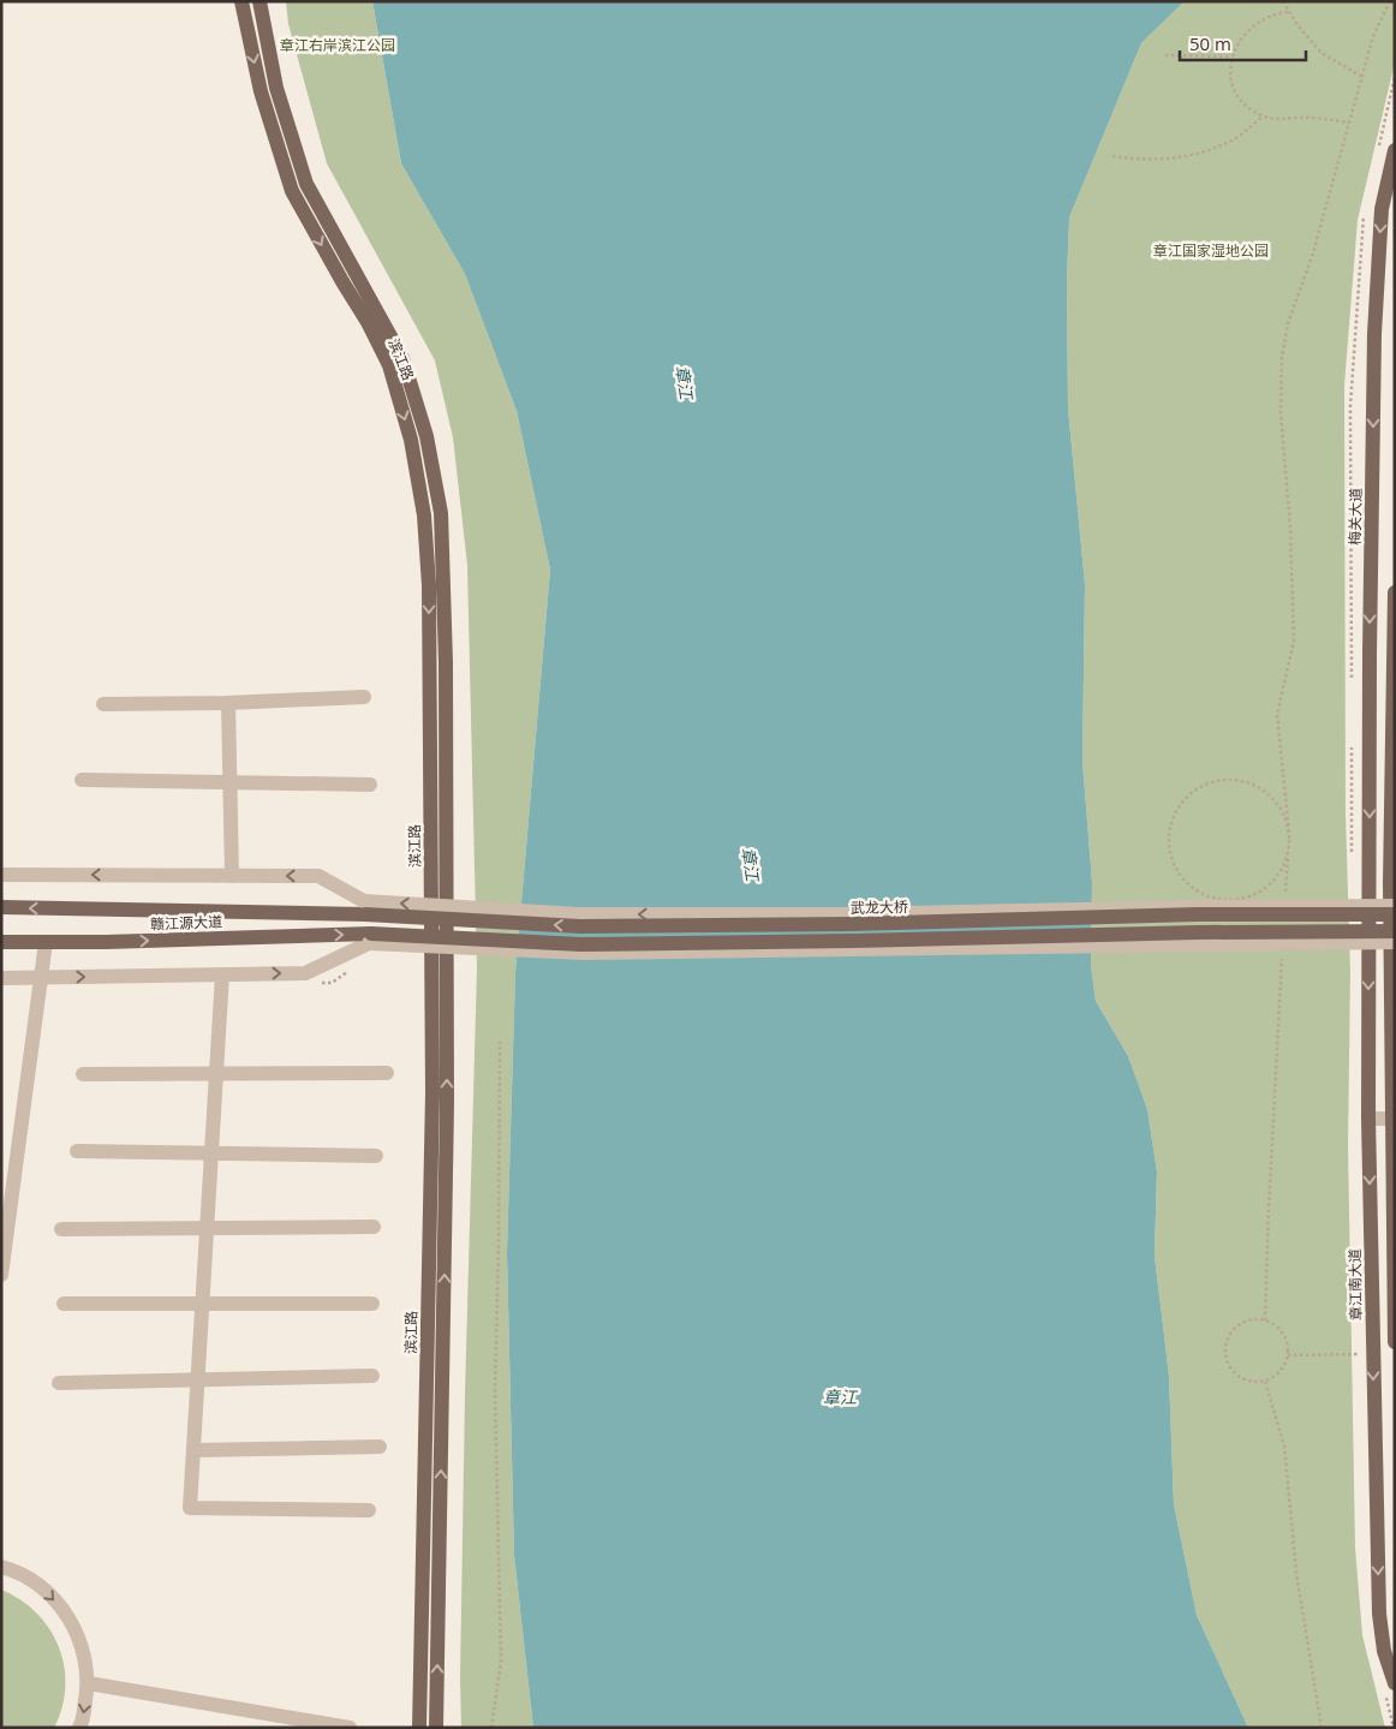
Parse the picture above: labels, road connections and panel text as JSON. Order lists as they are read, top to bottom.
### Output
{
  "streets": {
    "main road": [
      "滨江路",
      "梅关大道",
      "武龙大桥",
      "赣江源大道",
      "章江南大道"
    ]
  },
  "crossings": [
    ["梅关大道", "章江南大道"],
    ["武龙大桥", "赣江源大道"]
  ],
  "water": ["章江"],
  "parks": ["章江右岸滨江公园", "章江国家湿地公园"],
  "scale_bar": "50 m"
}
